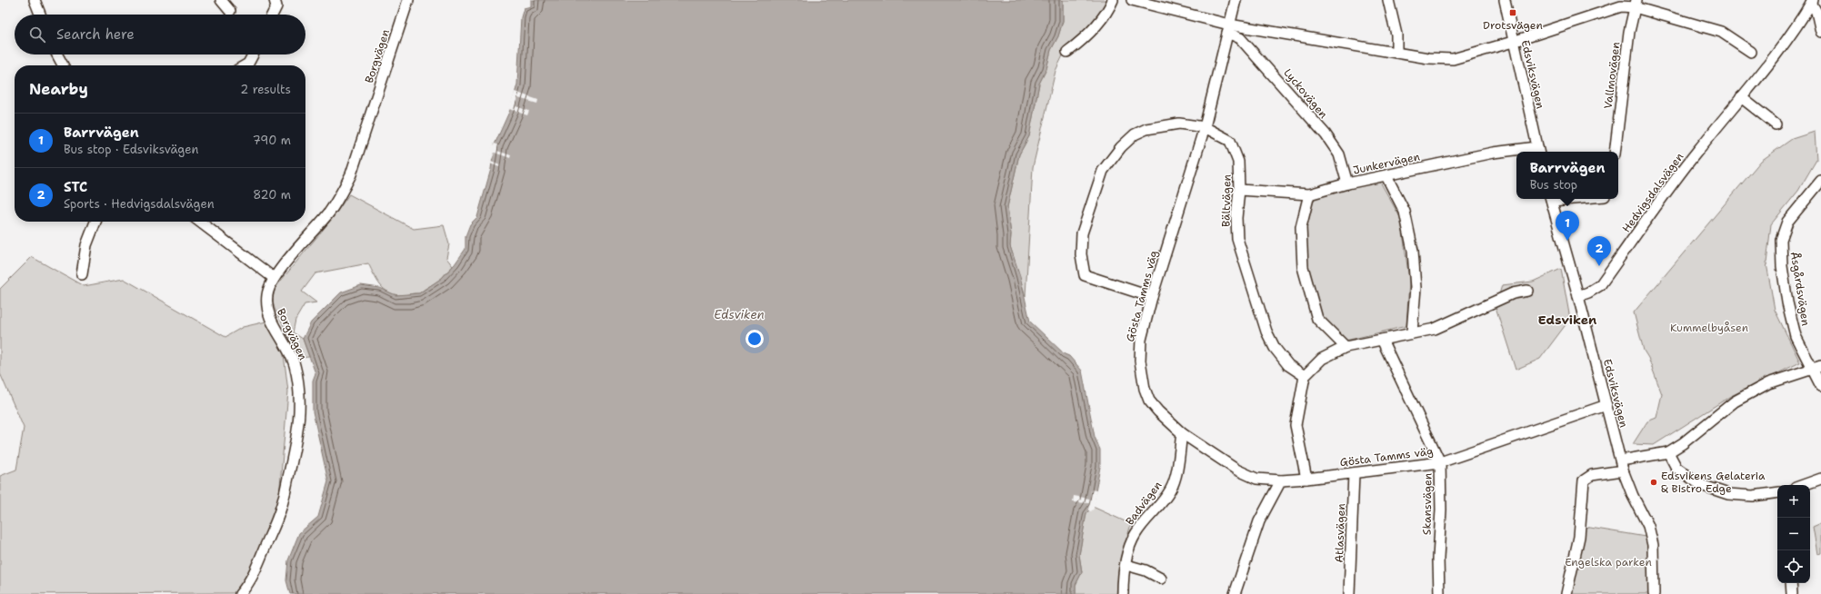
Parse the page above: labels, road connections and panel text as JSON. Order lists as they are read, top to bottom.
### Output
{
  "streets": {
    "street": [
      "Borgvägen",
      "Edsviksvägen",
      "Vallmovägen",
      "Lyckovägen",
      "Junkervägen",
      "Hedvigsdalsvägen",
      "Bältvägen",
      "Åsgårdsvägen",
      "Gösta Tamms väg",
      "Badvägen",
      "Skansvägen",
      "Atlasvägen"
    ]
  },
  "crossings": [
    ["Edsviksvägen", "Junkervägen"],
    ["Edsviksvägen", "Hedvigsdalsvägen"],
    ["Edsviksvägen", "Gösta Tamms väg"],
    ["Lyckovägen", "Junkervägen"],
    ["Lyckovägen", "Gösta Tamms väg"],
    ["Junkervägen", "Bältvägen"],
    ["Bältvägen", "Gösta Tamms väg"],
    ["Gösta Tamms väg", "Badvägen"],
    ["Gösta Tamms väg", "Skansvägen"],
    ["Gösta Tamms väg", "Atlasvägen"]
  ],
  "districts": ["Edsviken"],
  "water": ["Edsviken"],
  "parks": ["Kummelbyåsen", "Engelska parken"],
  "places": {
    "transit": ["Drotsvägen"],
    "other": ["Edsvikens Gelateria & Bistro Edge"]
  },
  "page": {
    "search": "Search here",
    "heading": ["Nearby", "2 results"],
    "list": [
      {
        "mark": "1",
        "name": "Barrvägen",
        "note": "Bus stop · Edsviksvägen",
        "value": "790 m"
      },
      {
        "mark": "2",
        "name": "STC",
        "note": "Sports · Hedvigsdalsvägen",
        "value": "820 m"
      }
    ],
    "popup": ["Barrvägen", "Bus stop"],
    "pins": ["1", "2"],
    "map_buttons": ["+", "−"]
  }
}
